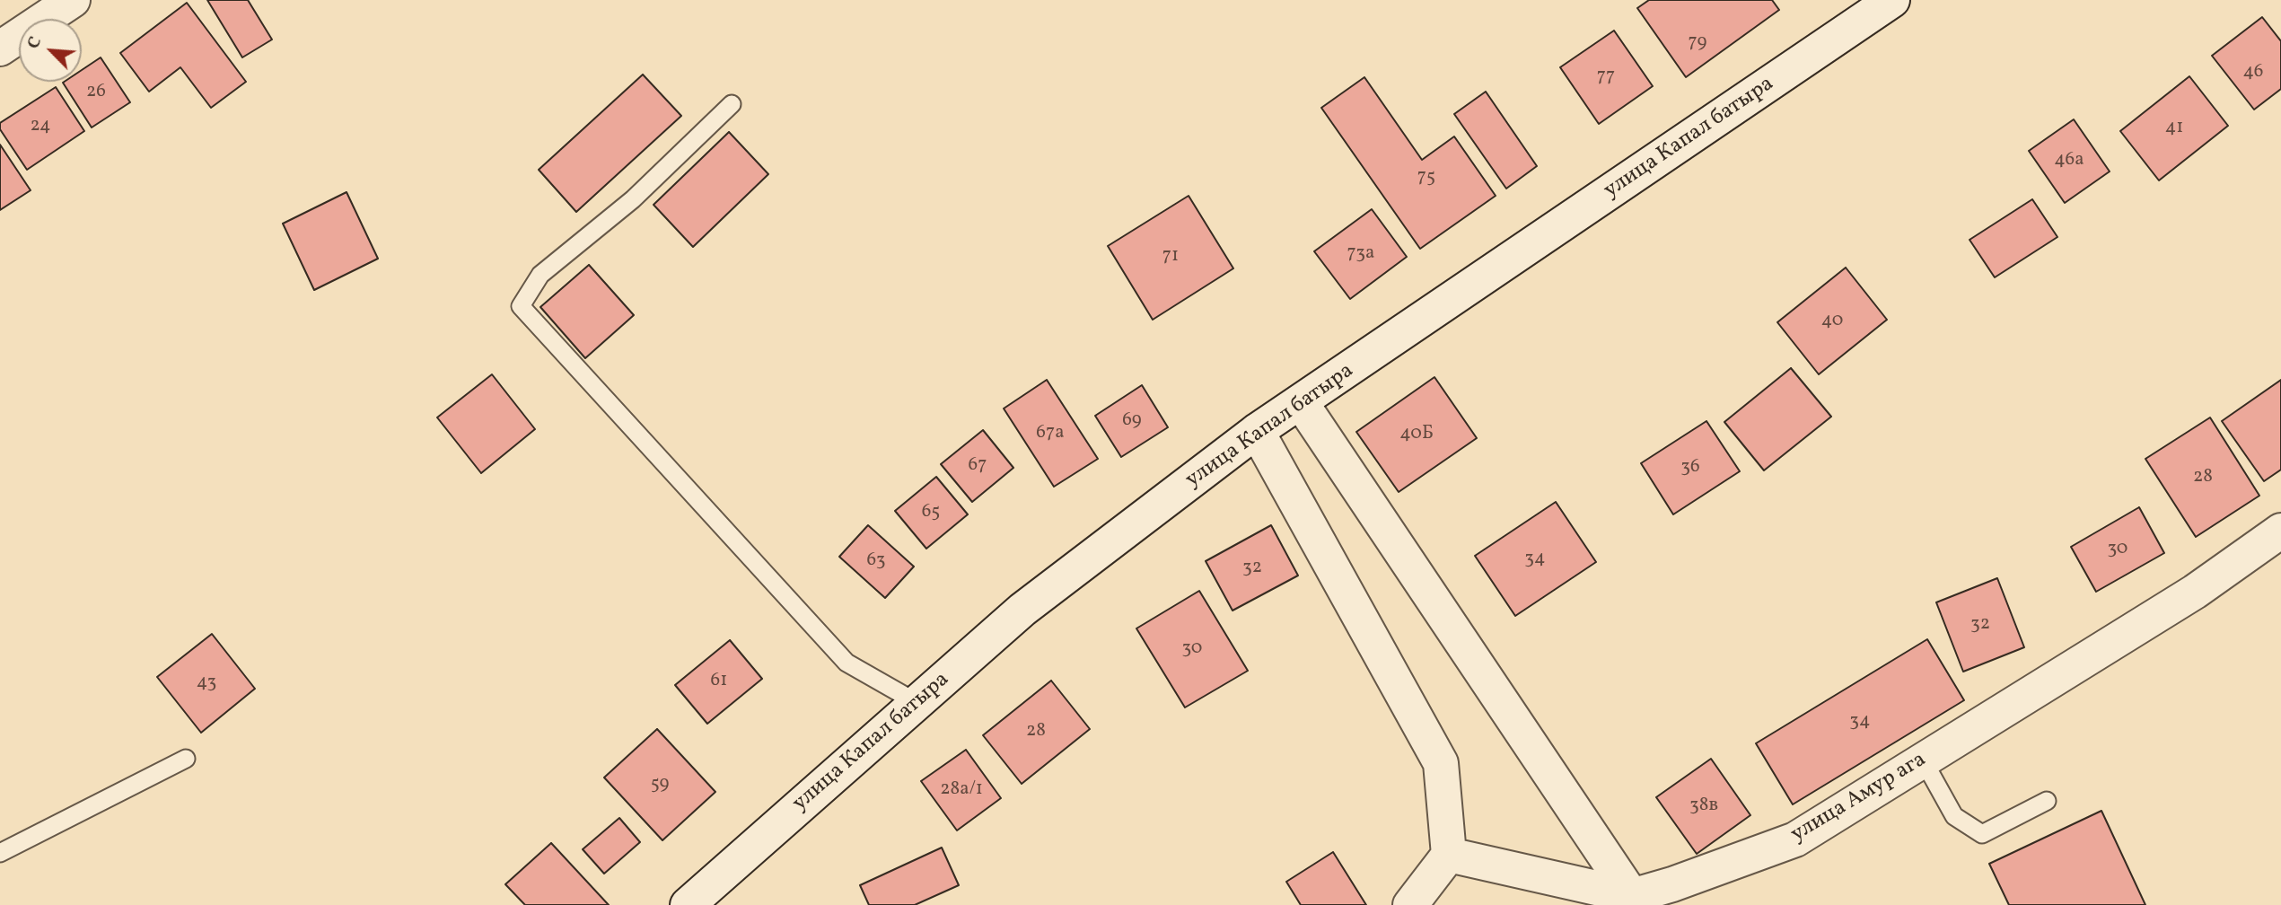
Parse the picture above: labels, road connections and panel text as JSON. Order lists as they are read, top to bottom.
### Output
{
  "streets": {
    "street": ["улица Капал батыра", "улица Амур ага"]
  },
  "house_numbers": [
    "79",
    "46",
    "77",
    "26",
    "24",
    "41",
    "46а",
    "75",
    "73а",
    "71",
    "40",
    "69",
    "67а",
    "40Б",
    "67",
    "36",
    "28",
    "65",
    "30",
    "34",
    "63",
    "32",
    "32",
    "30",
    "61",
    "43",
    "34",
    "28",
    "59",
    "28а/1",
    "38в"
  ],
  "north": "top left"
}
